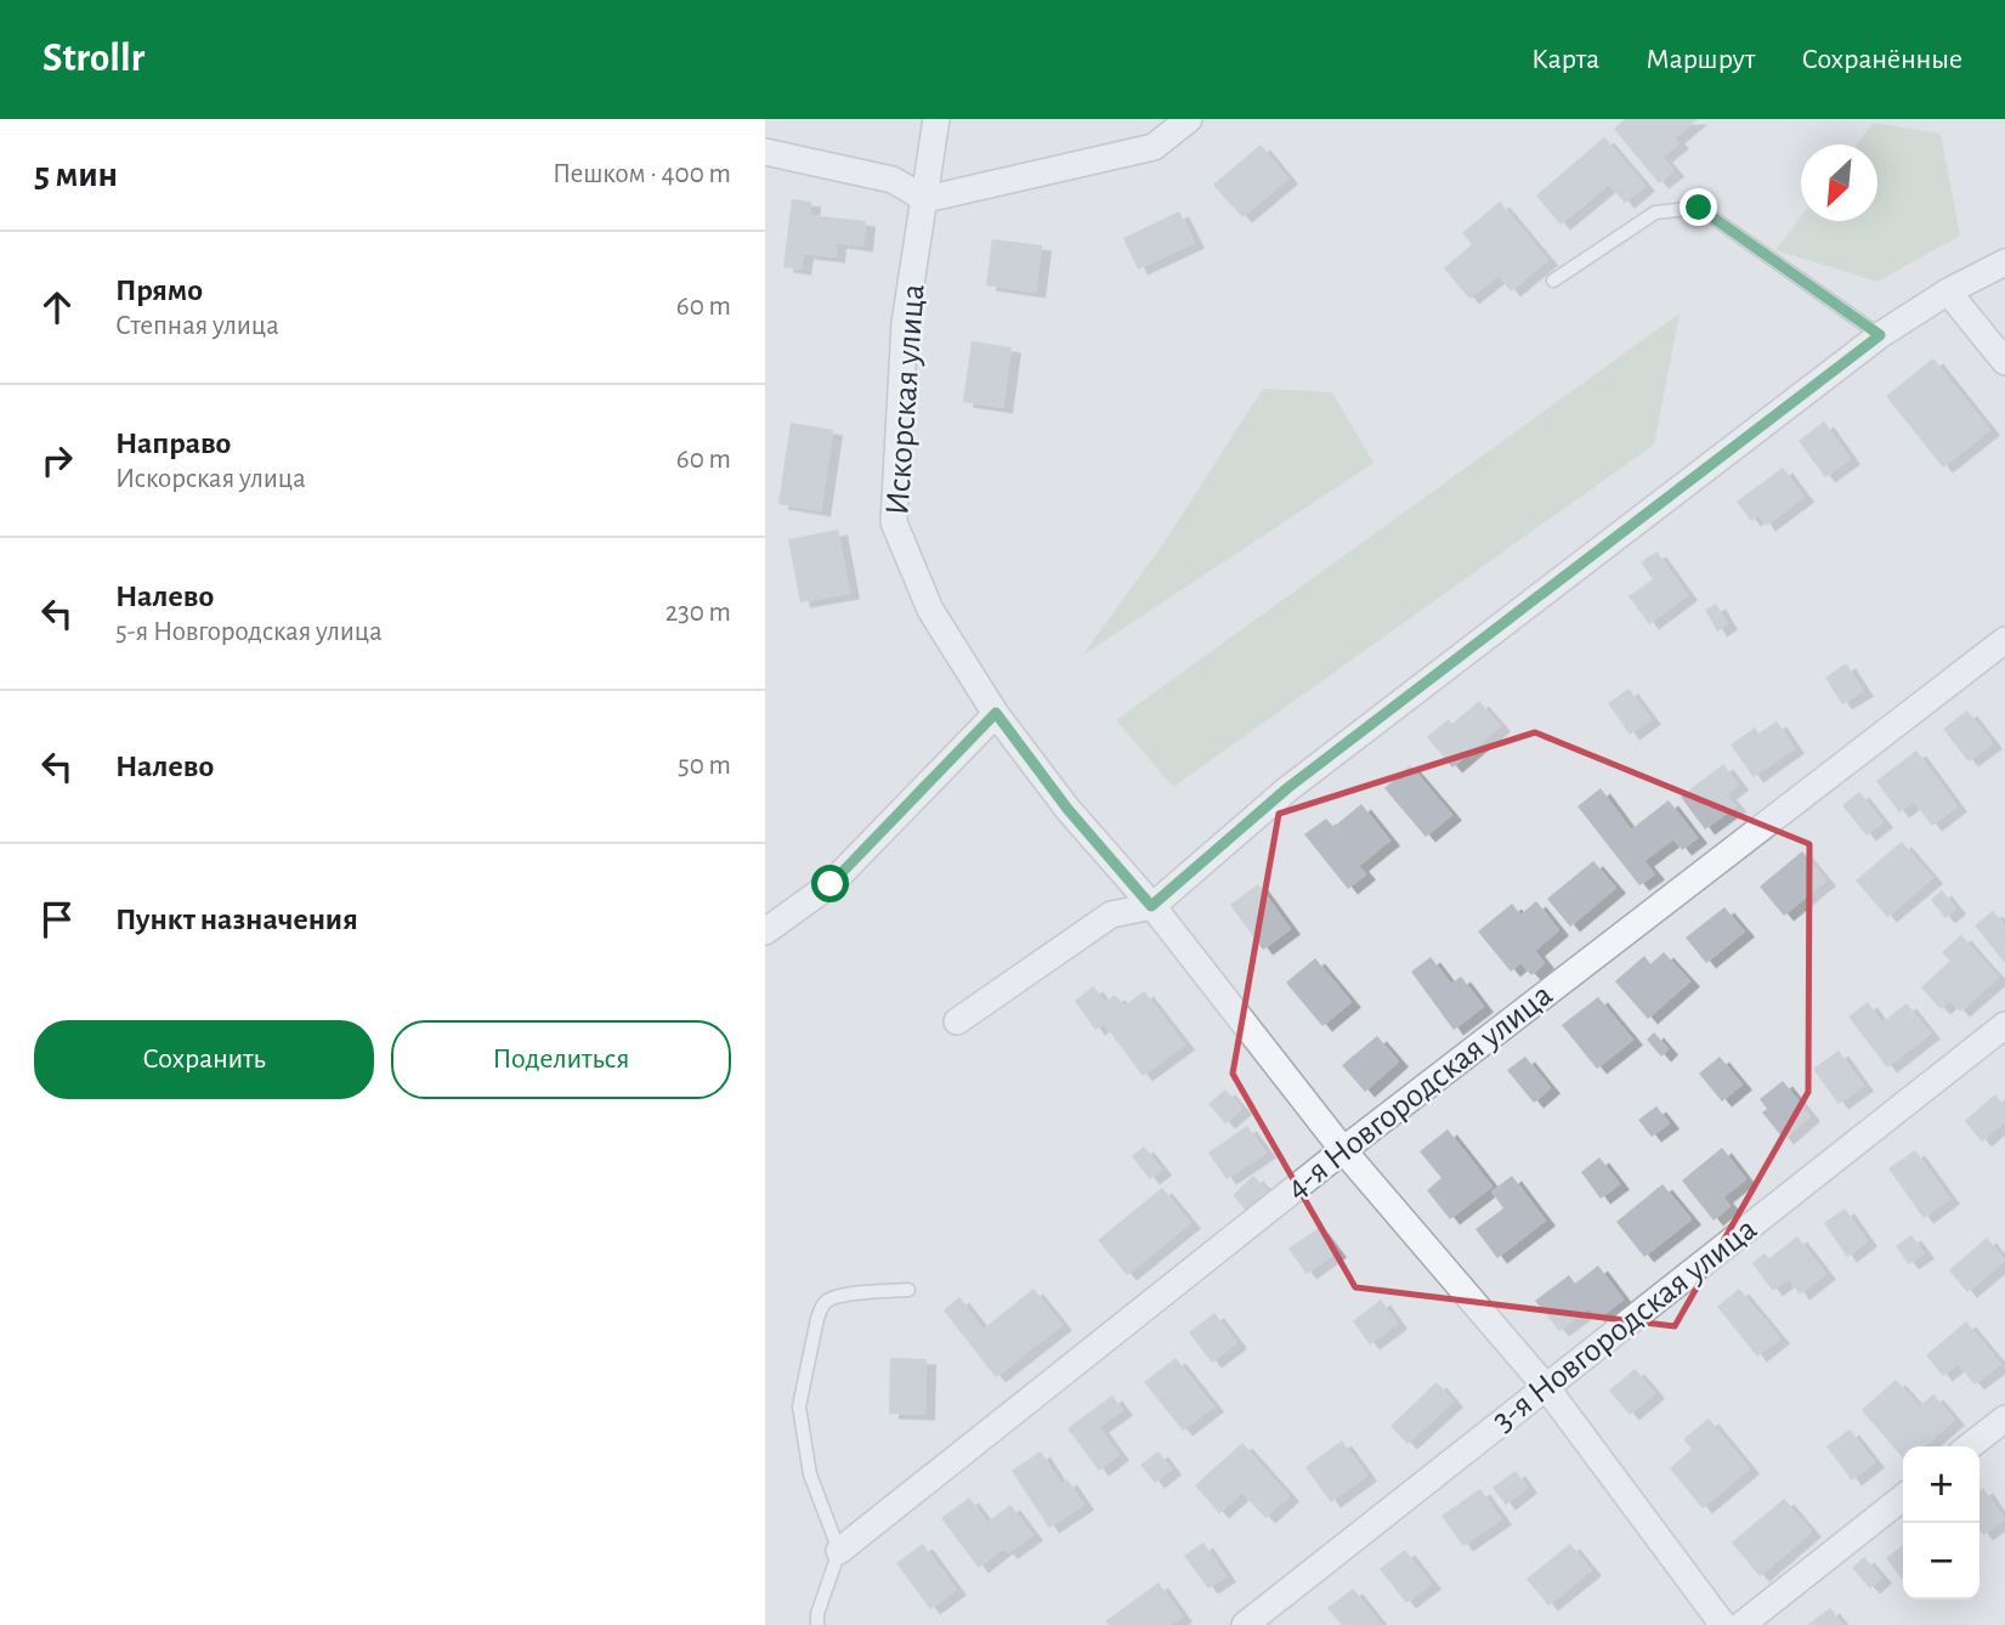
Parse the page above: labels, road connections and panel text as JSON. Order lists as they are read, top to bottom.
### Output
{
  "streets": {
    "street": ["Искорская улица", "4-я Новгородская улица", "3-я Новгородская улица"]
  },
  "crossings": [
    ["Искорская улица", "4-я Новгородская улица"],
    ["Искорская улица", "3-я Новгородская улица"]
  ],
  "north": "bottom left",
  "page": {
    "header": "Strollr",
    "nav": ["Карта", "Маршрут", "Сохранённые"],
    "heading": ["5 мин", "Пешком · 400 m"],
    "list": [
      ["Прямо", "Степная улица", "60 m"],
      ["Направо", "Искорская улица", "60 m"],
      ["Налево", "5-я Новгородская улица", "230 m"],
      ["Налево", "50 m"],
      "Пункт назначения"
    ],
    "buttons": ["Сохранить", "Поделиться"],
    "map_buttons": ["+", "−"]
  }
}
